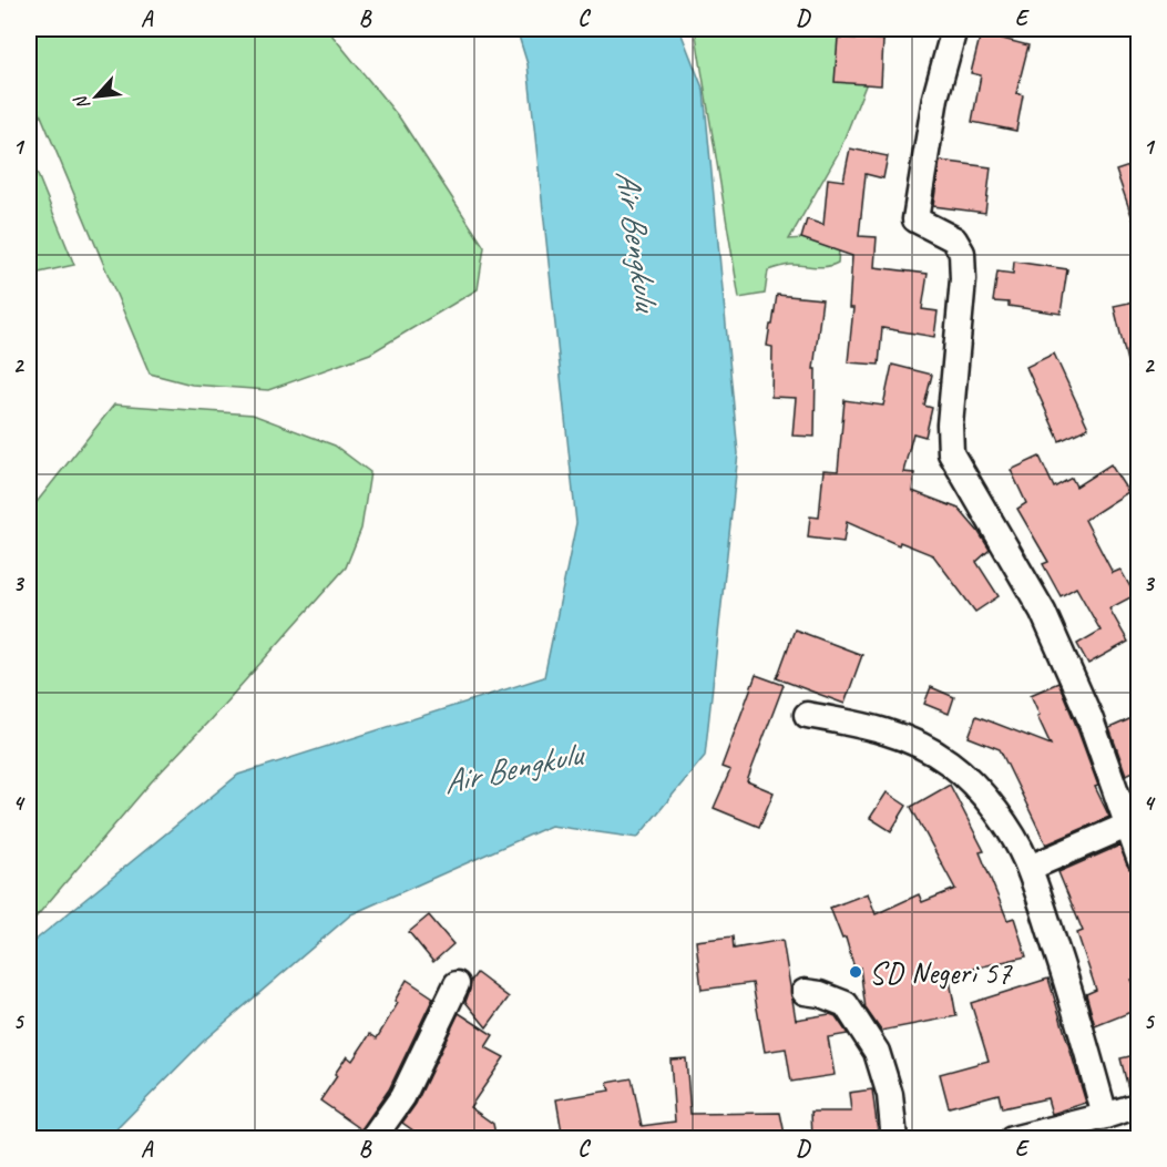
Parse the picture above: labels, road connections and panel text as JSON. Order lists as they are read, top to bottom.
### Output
{
  "water": ["Air Bengkulu"],
  "places": ["SD Negeri 57"],
  "north": "bottom left",
  "grid": {
    "columns": [
      "A",
      "B",
      "C",
      "D",
      "E"
    ],
    "rows": [
      "1",
      "2",
      "3",
      "4",
      "5"
    ]
  }
}
